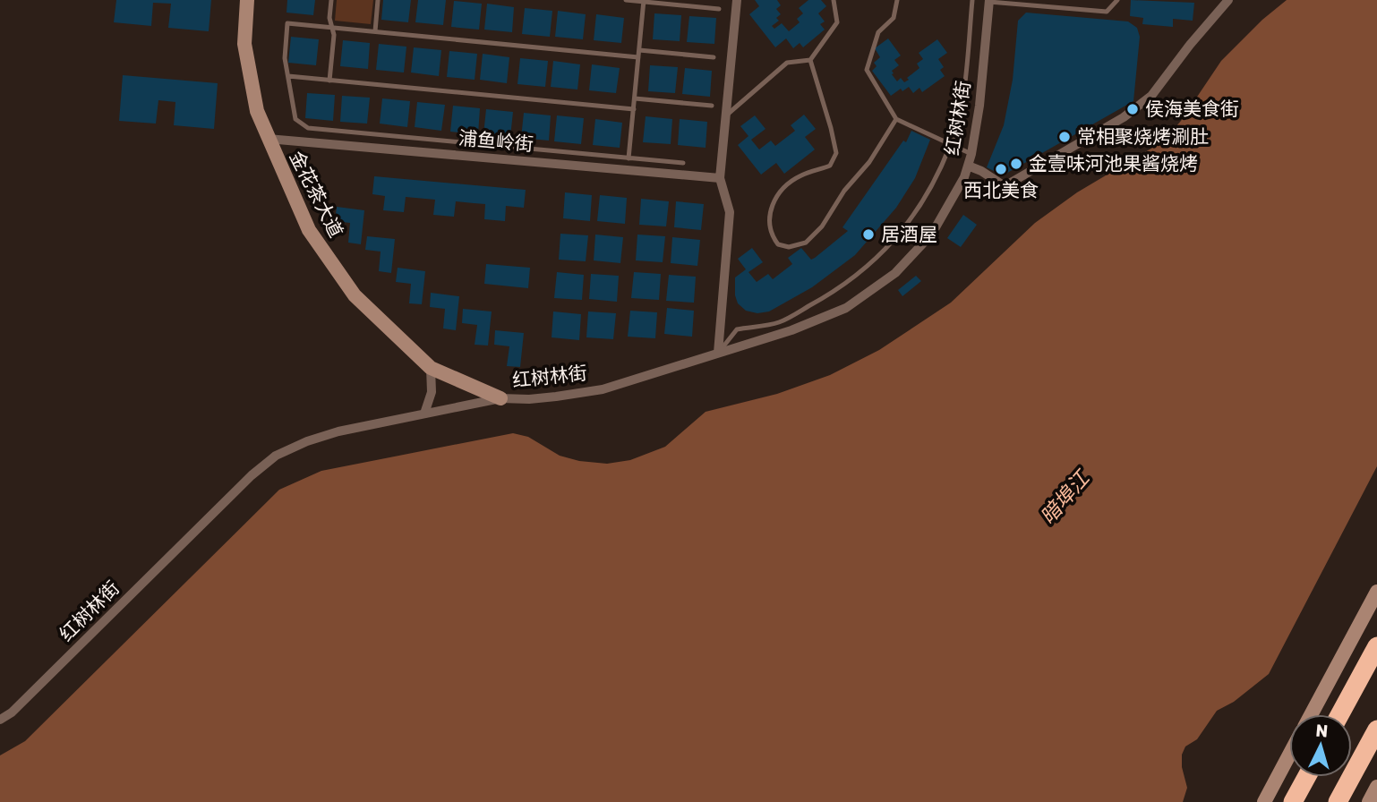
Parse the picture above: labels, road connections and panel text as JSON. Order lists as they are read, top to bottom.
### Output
{
  "streets": {
    "street": ["红树林街", "浦鱼岭街", "金花茶大道"]
  },
  "crossings": [
    ["红树林街", "金花茶大道"],
    ["浦鱼岭街", "金花茶大道"]
  ],
  "water": ["暗埠江"],
  "places": [
    "侯海美食街",
    "常相聚烧烤涮肚",
    "金壹味河池果酱烧烤",
    "西北美食",
    "居酒屋"
  ],
  "north": "top"
}
